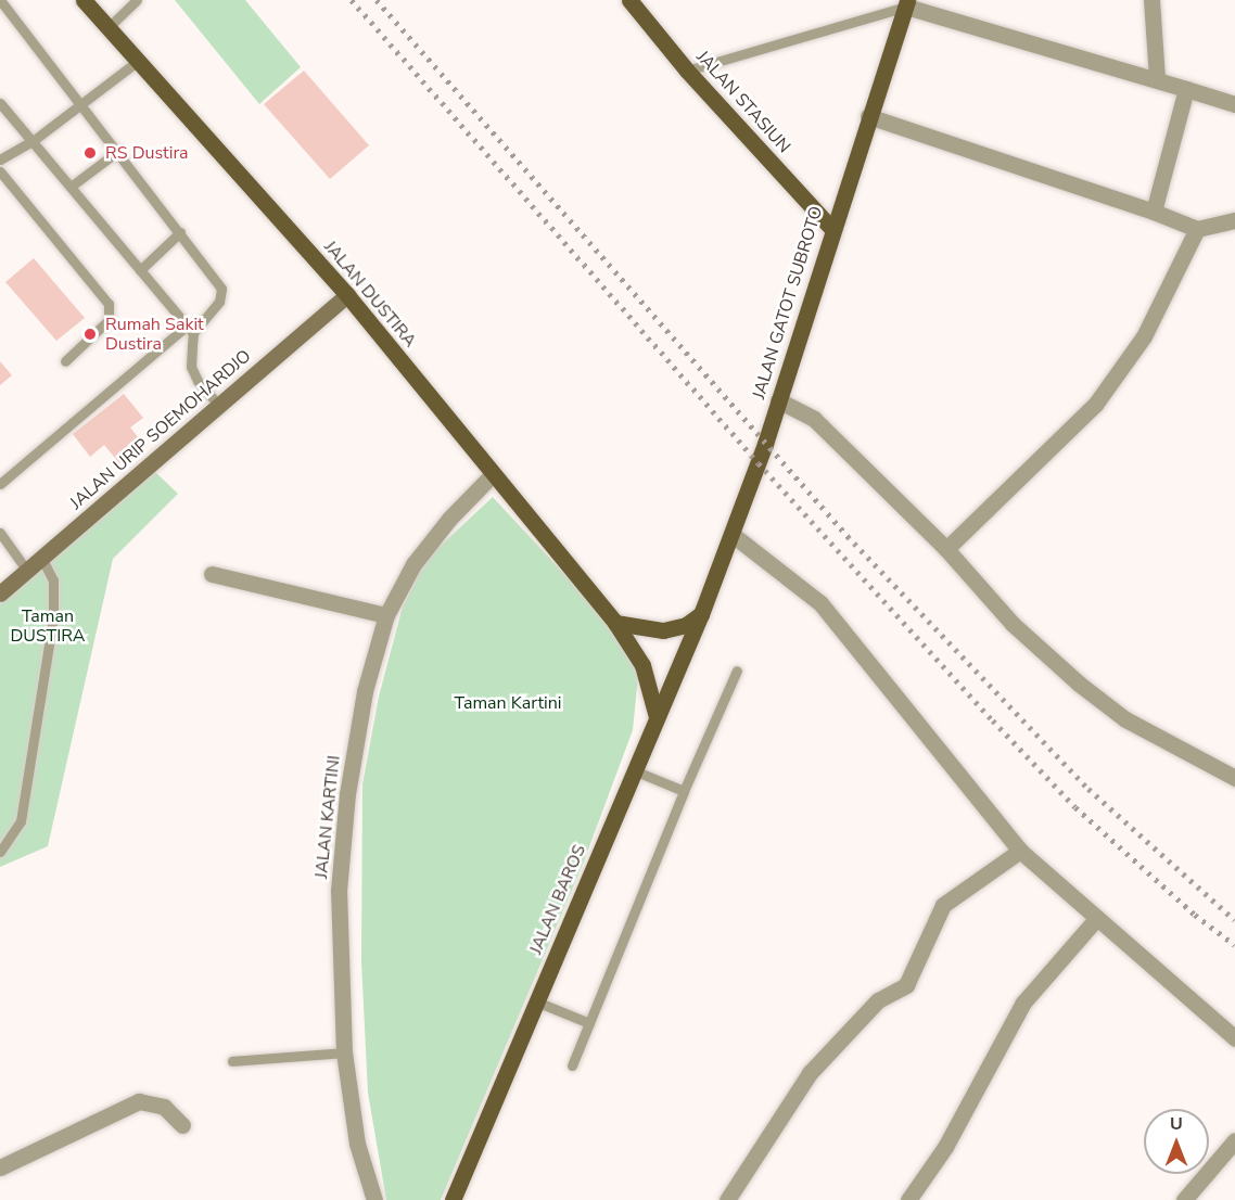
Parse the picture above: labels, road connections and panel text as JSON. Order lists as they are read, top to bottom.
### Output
{
  "streets": {
    "main road": [
      "JALAN STASIUN",
      "JALAN DUSTIRA",
      "JALAN GATOT SUBROTO",
      "JALAN URIP SOEMOHARDJO",
      "JALAN BAROS"
    ],
    "street": ["JALAN KARTINI"]
  },
  "crossings": [
    ["JALAN STASIUN", "JALAN GATOT SUBROTO"],
    ["JALAN DUSTIRA", "JALAN URIP SOEMOHARDJO"],
    ["JALAN DUSTIRA", "JALAN KARTINI"],
    ["JALAN DUSTIRA", "JALAN BAROS"],
    ["JALAN GATOT SUBROTO", "JALAN BAROS"]
  ],
  "parks": ["Taman DUSTIRA", "Taman Kartini"],
  "places": ["RS Dustira", "Rumah Sakit Dustira"],
  "north": "top"
}
